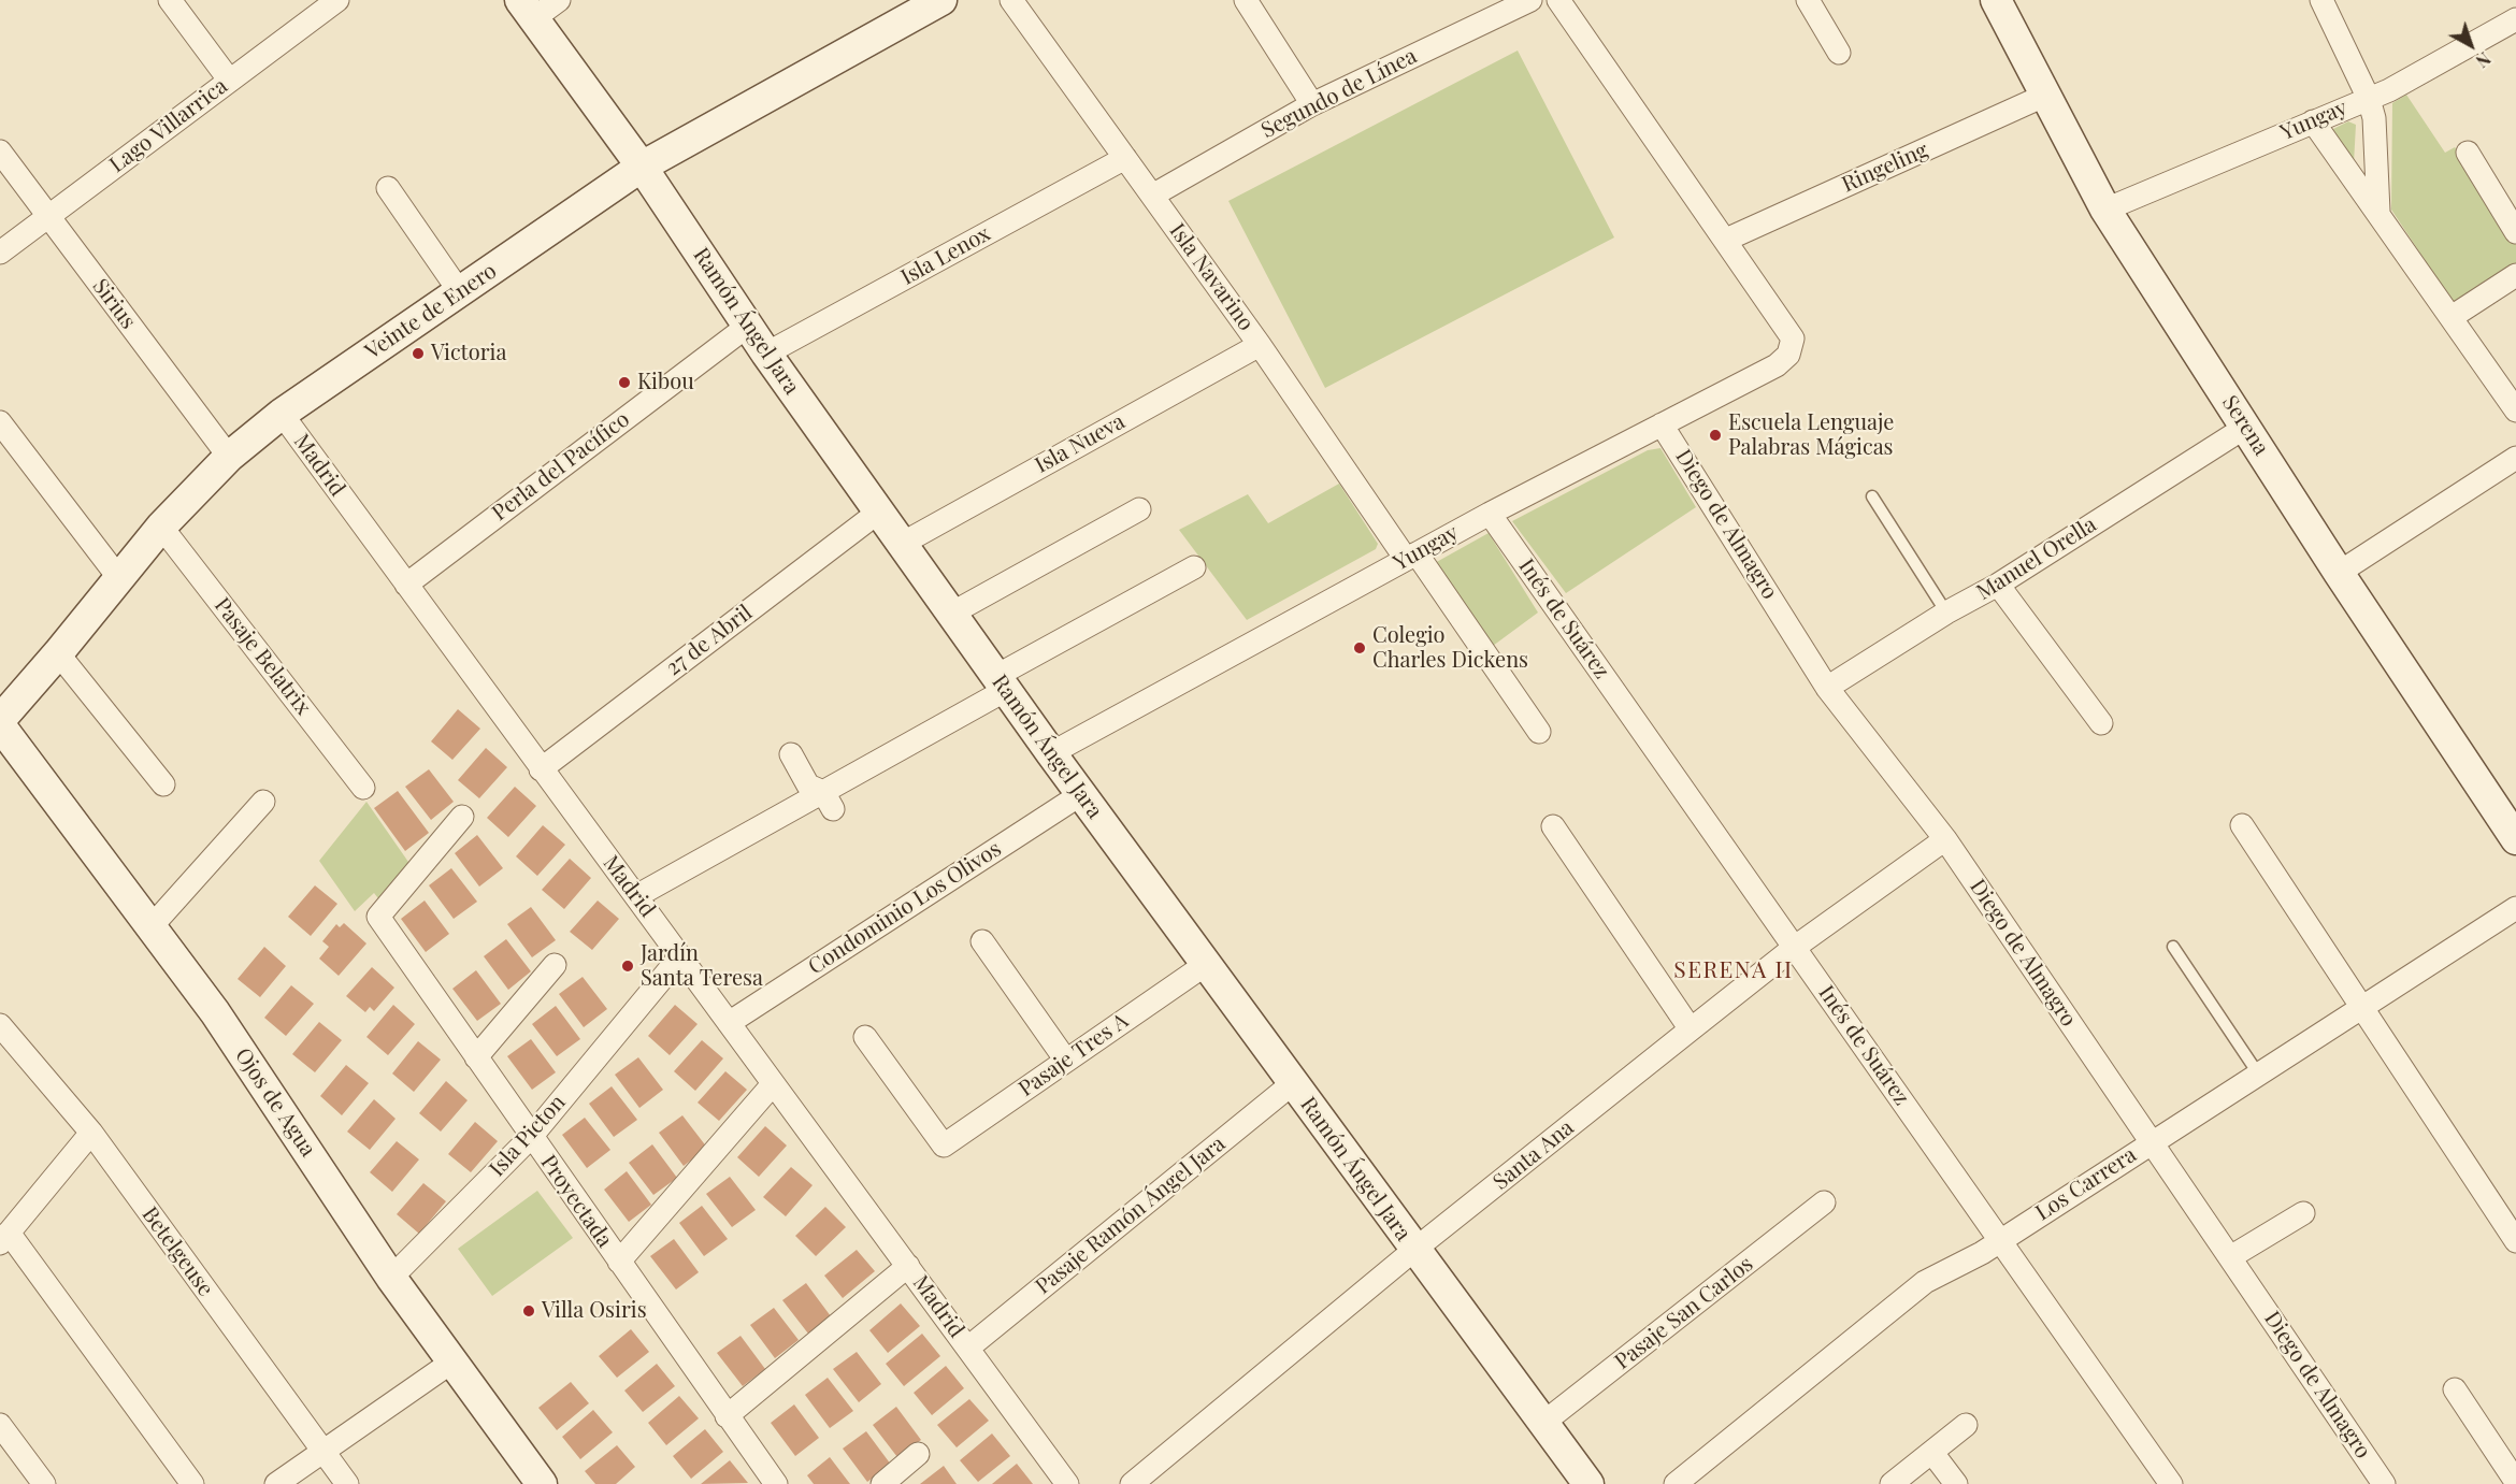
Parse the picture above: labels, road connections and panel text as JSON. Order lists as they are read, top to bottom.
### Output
{
  "streets": {
    "main road": [
      "Veinte de Enero",
      "Ramón Ángel Jara",
      "Serena",
      "Ojos de Agua"
    ],
    "street": [
      "Segundo de Línea",
      "Yungay",
      "Lago Villarrica",
      "Ringeling",
      "Isla Lenox",
      "Isla Navarino",
      "Sirius",
      "Isla Nueva",
      "Madrid",
      "Perla del Pacífico",
      "Diego de Almagro",
      "Manuel Orella",
      "Inés de Suárez",
      "27 de Abril",
      "Pasaje Belatrix",
      "Condominio Los Olivos",
      "Pasaje Tres A",
      "Isla Picton",
      "Santa Ana",
      "Los Carrera",
      "Proyectada",
      "Pasaje Ramón Ángel Jara",
      "Betelgeuse",
      "Pasaje San Carlos"
    ]
  },
  "crossings": [
    ["Segundo de Línea", "Isla Navarino"],
    ["Yungay", "Ringeling"],
    ["Yungay", "Isla Navarino"],
    ["Yungay", "Ramón Ángel Jara"],
    ["Yungay", "Serena"],
    ["Yungay", "Diego de Almagro"],
    ["Yungay", "Inés de Suárez"],
    ["Lago Villarrica", "Sirius"],
    ["Ringeling", "Serena"],
    ["Isla Lenox", "Isla Navarino"],
    ["Isla Lenox", "Ramón Ángel Jara"],
    ["Isla Navarino", "Isla Nueva"],
    ["Sirius", "Veinte de Enero"],
    ["Veinte de Enero", "Ramón Ángel Jara"],
    ["Veinte de Enero", "Madrid"],
    ["Veinte de Enero", "Pasaje Belatrix"],
    ["Ramón Ángel Jara", "Isla Nueva"],
    ["Ramón Ángel Jara", "Perla del Pacífico"],
    ["Ramón Ángel Jara", "27 de Abril"],
    ["Ramón Ángel Jara", "Condominio Los Olivos"],
    ["Ramón Ángel Jara", "Pasaje Tres A"],
    ["Ramón Ángel Jara", "Santa Ana"],
    ["Ramón Ángel Jara", "Pasaje Ramón Ángel Jara"],
    ["Ramón Ángel Jara", "Pasaje San Carlos"],
    ["Serena", "Manuel Orella"],
    ["Madrid", "Perla del Pacífico"],
    ["Madrid", "27 de Abril"],
    ["Madrid", "Condominio Los Olivos"],
    ["Madrid", "Isla Picton"],
    ["Madrid", "Pasaje Ramón Ángel Jara"],
    ["Diego de Almagro", "Manuel Orella"],
    ["Diego de Almagro", "Santa Ana"],
    ["Diego de Almagro", "Los Carrera"],
    ["Inés de Suárez", "Santa Ana"],
    ["Inés de Suárez", "Los Carrera"],
    ["Ojos de Agua", "Isla Picton"],
    ["Isla Picton", "Proyectada"]
  ],
  "districts": ["SERENA II"],
  "places": [
    "Victoria",
    "Kibou",
    "Escuela Lenguaje Palabras Mágicas",
    "Colegio Charles Dickens",
    "Jardín Santa Teresa",
    "Villa Osiris"
  ],
  "north": "bottom right"
}
